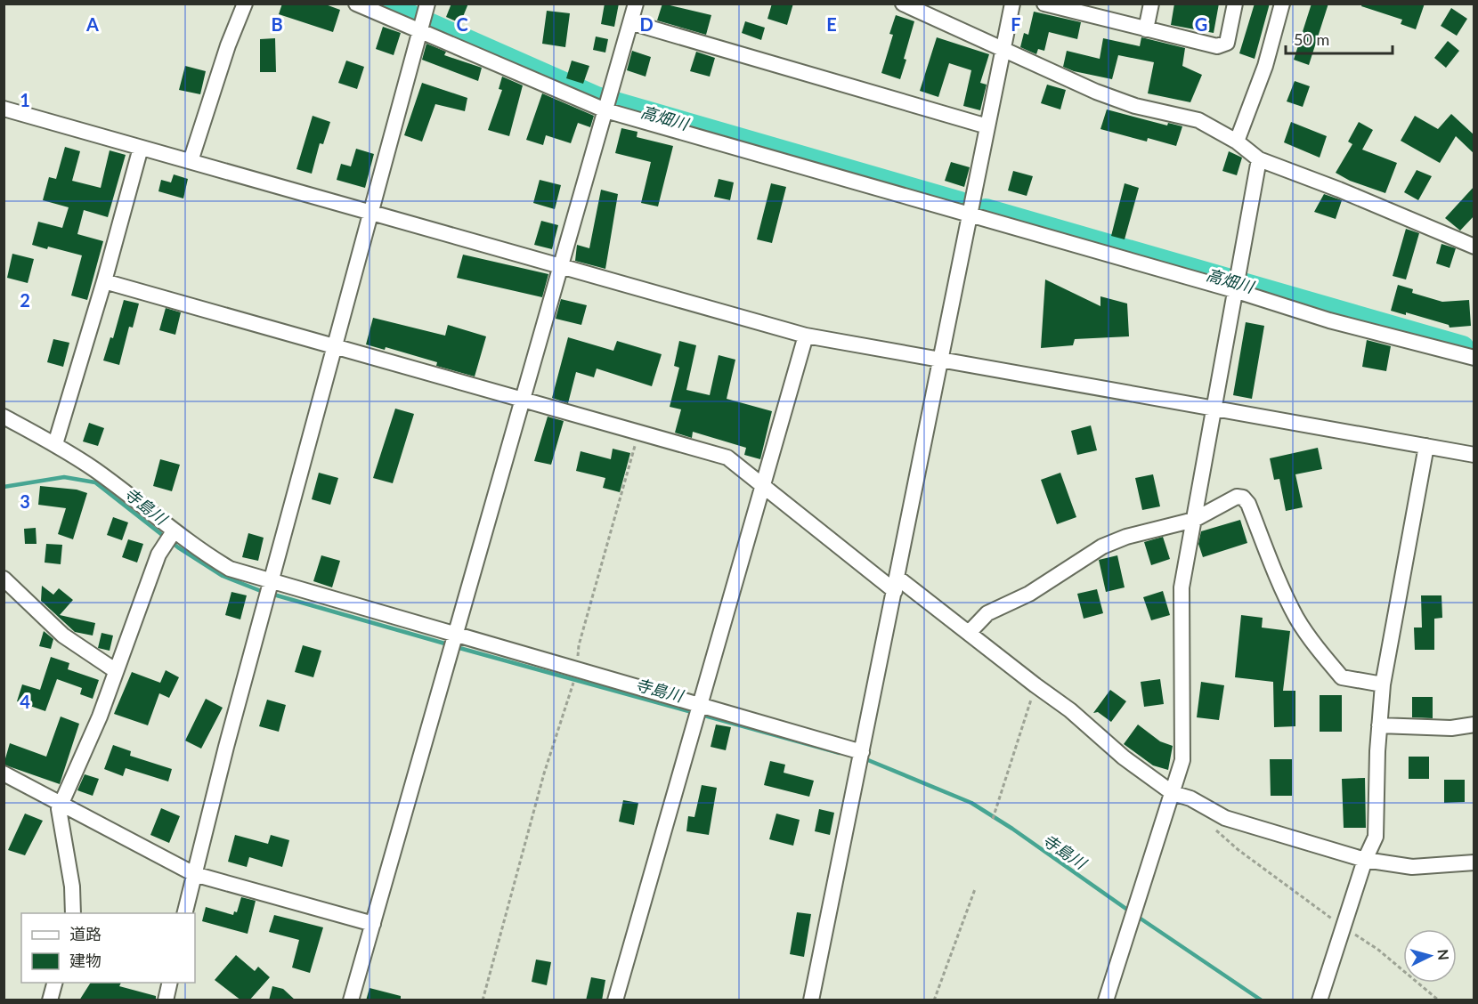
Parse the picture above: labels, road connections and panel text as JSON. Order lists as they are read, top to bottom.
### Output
{
  "water": ["高畑川", "寺島川"],
  "legend": ["道路", "建物"],
  "scale_bar": "50 m",
  "north": "right",
  "grid": {
    "columns": [
      "A",
      "B",
      "C",
      "D",
      "E",
      "F",
      "G"
    ],
    "rows": [
      "1",
      "2",
      "3",
      "4"
    ]
  }
}
